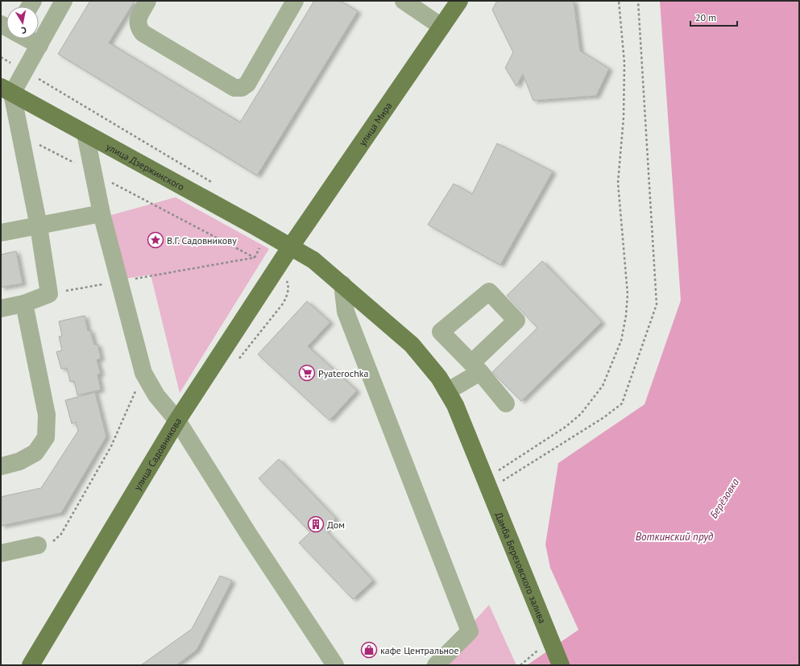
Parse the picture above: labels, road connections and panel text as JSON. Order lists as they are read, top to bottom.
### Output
{
  "streets": {
    "main road": [
      "улица Мира",
      "улица Дзержинского",
      "улица Садовникова",
      "Дамба Березовского залива"
    ]
  },
  "crossings": [
    ["улица Мира", "улица Дзержинского"],
    ["улица Мира", "улица Садовникова"],
    ["улица Дзержинского", "улица Садовникова"],
    ["улица Дзержинского", "Дамба Березовского залива"]
  ],
  "water": ["Берёзовка", "Воткинский пруд"],
  "places": {
    "place": ["В.Г. Садовникову"],
    "supermarket": ["Pyaterochka"],
    "building": ["Дом"],
    "shop": ["кафе Центральное"]
  },
  "scale_bar": "20 m",
  "north": "bottom"
}
